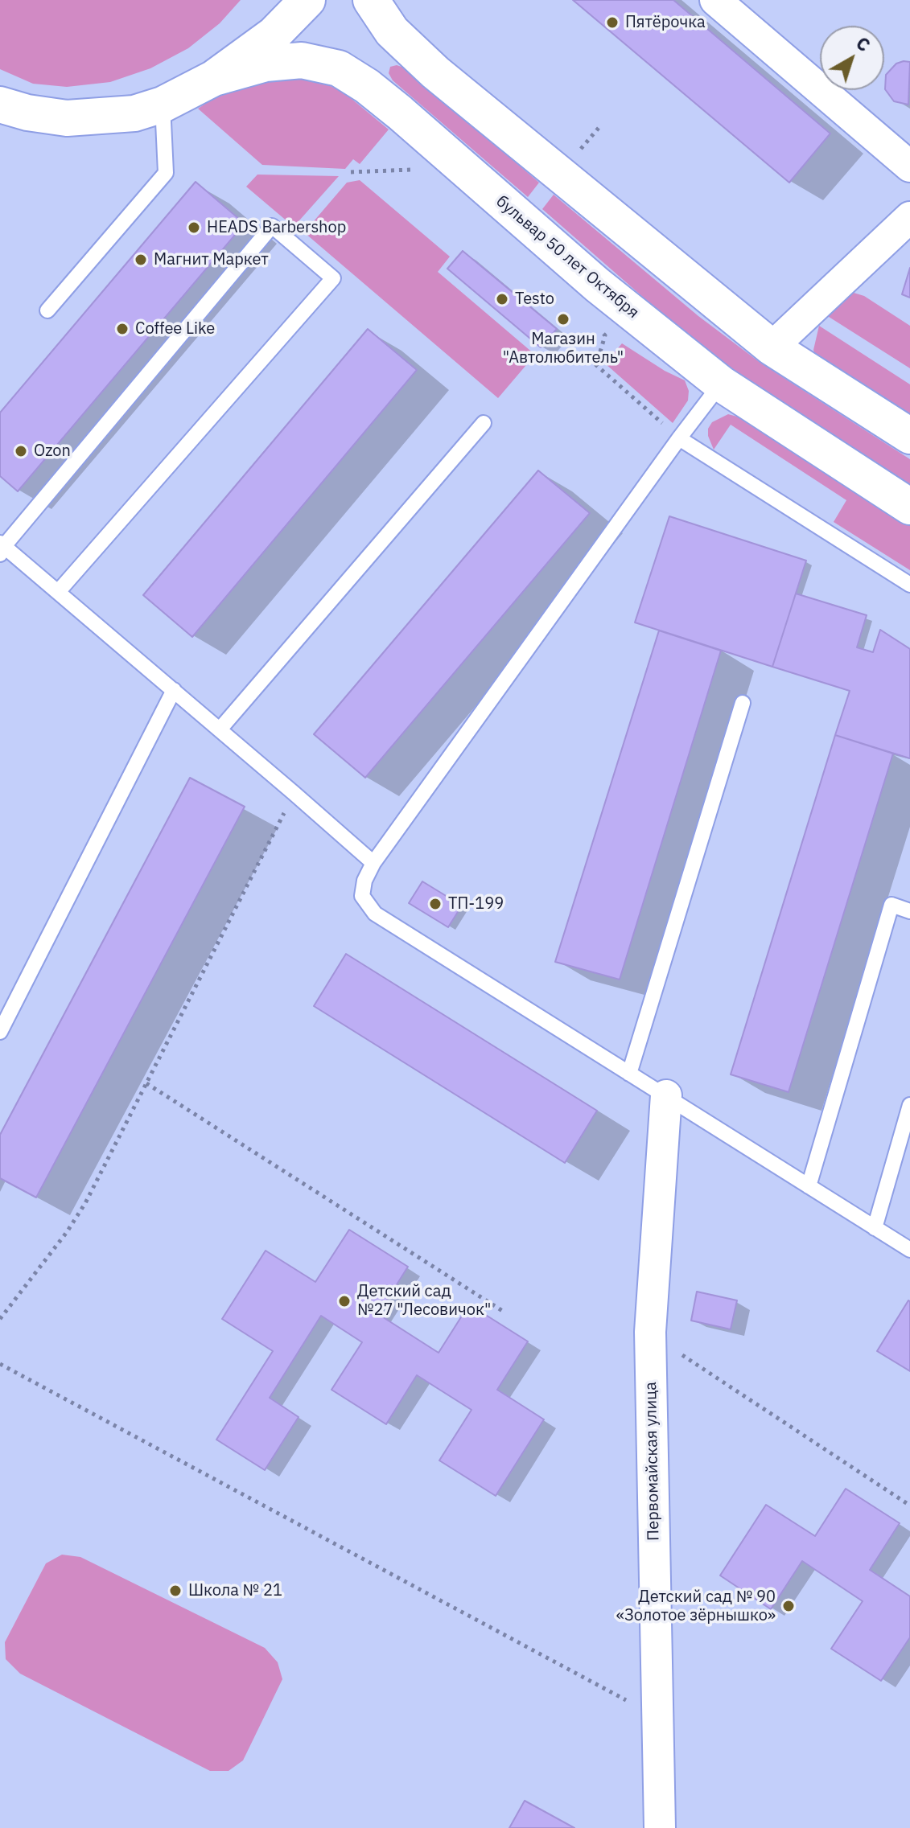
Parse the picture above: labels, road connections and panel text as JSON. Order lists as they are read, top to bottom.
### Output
{
  "streets": {
    "main road": ["бульвар 50 лет Октября"],
    "street": ["Первомайская улица"]
  },
  "places": [
    "Пятёрочка",
    "HEADS Barbershop",
    "Магнит Маркет",
    "Testo",
    "Магазин \"Автолюбитель\"",
    "Coffee Like",
    "Ozon",
    "ТП-199",
    "Детский сад №27 \"Лесовичок\"",
    "Школа № 21",
    "Детский сад № 90 «Золотое зёрнышко»"
  ],
  "north": "top right"
}
